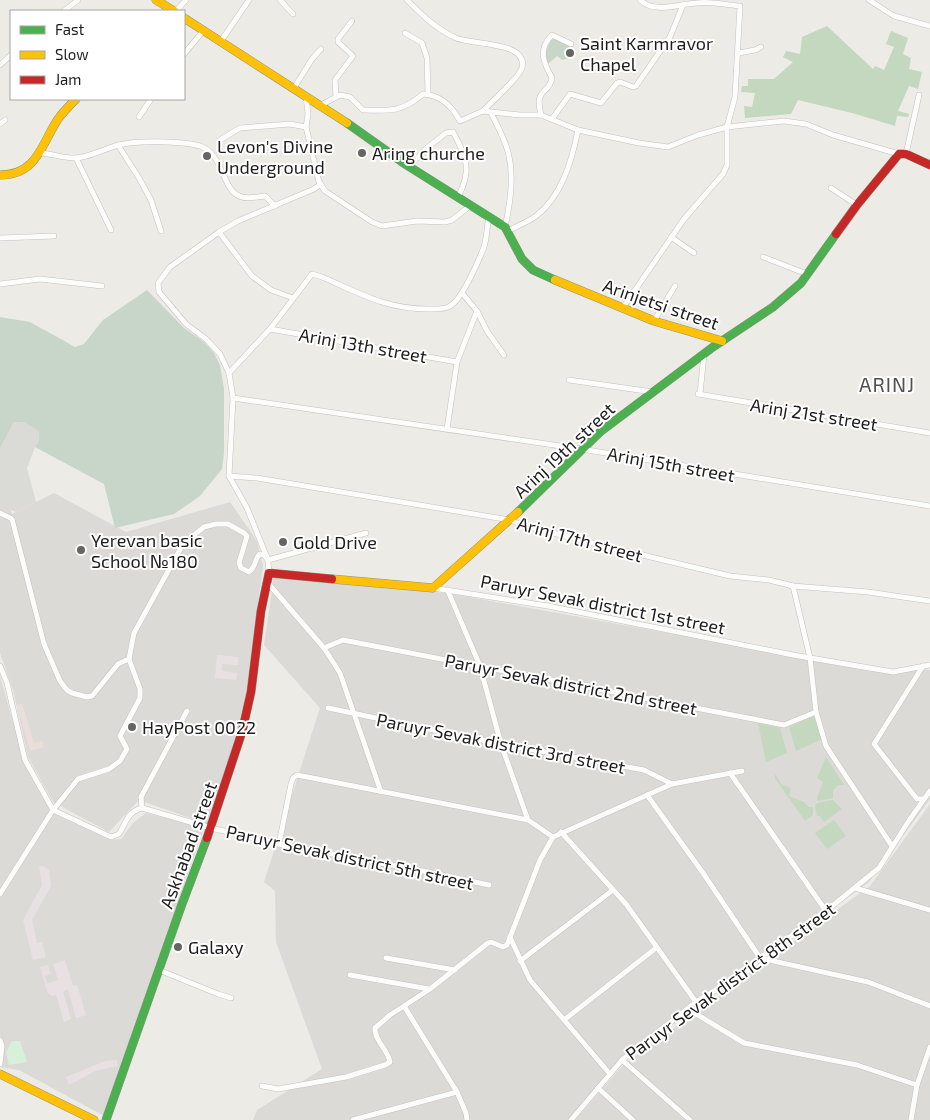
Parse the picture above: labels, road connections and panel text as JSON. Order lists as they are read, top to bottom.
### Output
{
  "streets": {
    "street": [
      "Arinjetsi street",
      "Arinj 13th street",
      "Arinj 21st street",
      "Arinj 19th street",
      "Arinj 15th street",
      "Arinj 17th street",
      "Paruyr Sevak district 1st street",
      "Paruyr Sevak district 2nd street",
      "Paruyr Sevak district 3rd street",
      "Askhabad street",
      "Paruyr Sevak district 5th street",
      "Paruyr Sevak district 8th street"
    ]
  },
  "crossings": [
    ["Arinjetsi street", "Arinj 19th street"],
    ["Arinj 21st street", "Arinj 19th street"],
    ["Arinj 19th street", "Arinj 15th street"],
    ["Arinj 19th street", "Arinj 17th street"],
    ["Arinj 19th street", "Paruyr Sevak district 1st street"],
    ["Paruyr Sevak district 1st street", "Askhabad street"],
    ["Askhabad street", "Paruyr Sevak district 5th street"]
  ],
  "districts": ["ARINJ"],
  "places": [
    "Saint Karmravor Chapel",
    "Aring churche",
    "Levon's Divine Underground",
    "Gold Drive",
    "Yerevan basic School №180",
    "HayPost 0022",
    "Galaxy"
  ],
  "legend": ["Fast", "Slow", "Jam"]
}
